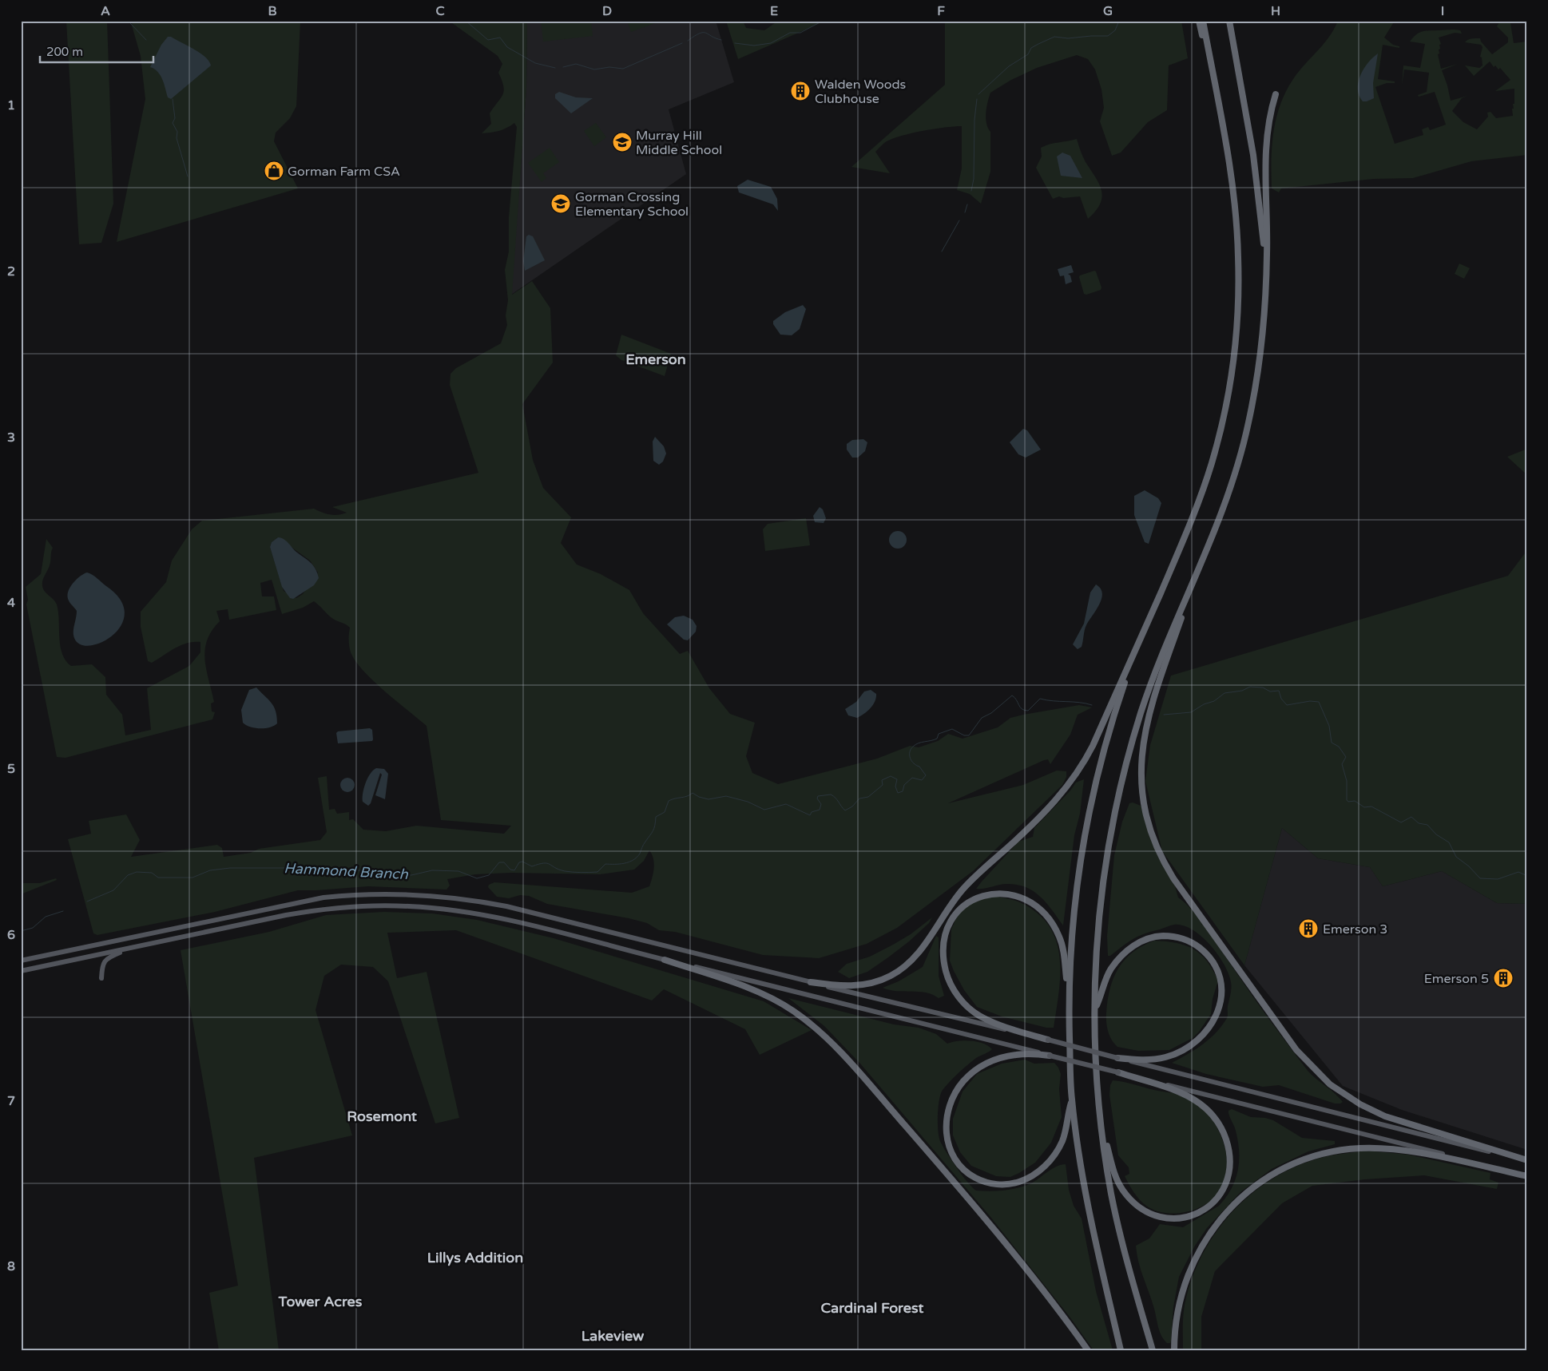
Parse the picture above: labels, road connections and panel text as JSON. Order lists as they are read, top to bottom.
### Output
{
  "districts": [
    "Emerson",
    "Rosemont",
    "Lillys Addition",
    "Tower Acres",
    "Cardinal Forest",
    "Lakeview"
  ],
  "water": ["Hammond Branch"],
  "places": {
    "building": ["Walden Woods Clubhouse", "Emerson 3", "Emerson 5"],
    "school or university": ["Murray Hill Middle School", "Gorman Crossing Elementary School"],
    "shop": ["Gorman Farm CSA"]
  },
  "scale_bar": "200 m",
  "grid": {
    "columns": [
      "A",
      "B",
      "C",
      "D",
      "E",
      "F",
      "G",
      "H",
      "I"
    ],
    "rows": [
      "1",
      "2",
      "3",
      "4",
      "5",
      "6",
      "7",
      "8"
    ]
  }
}
